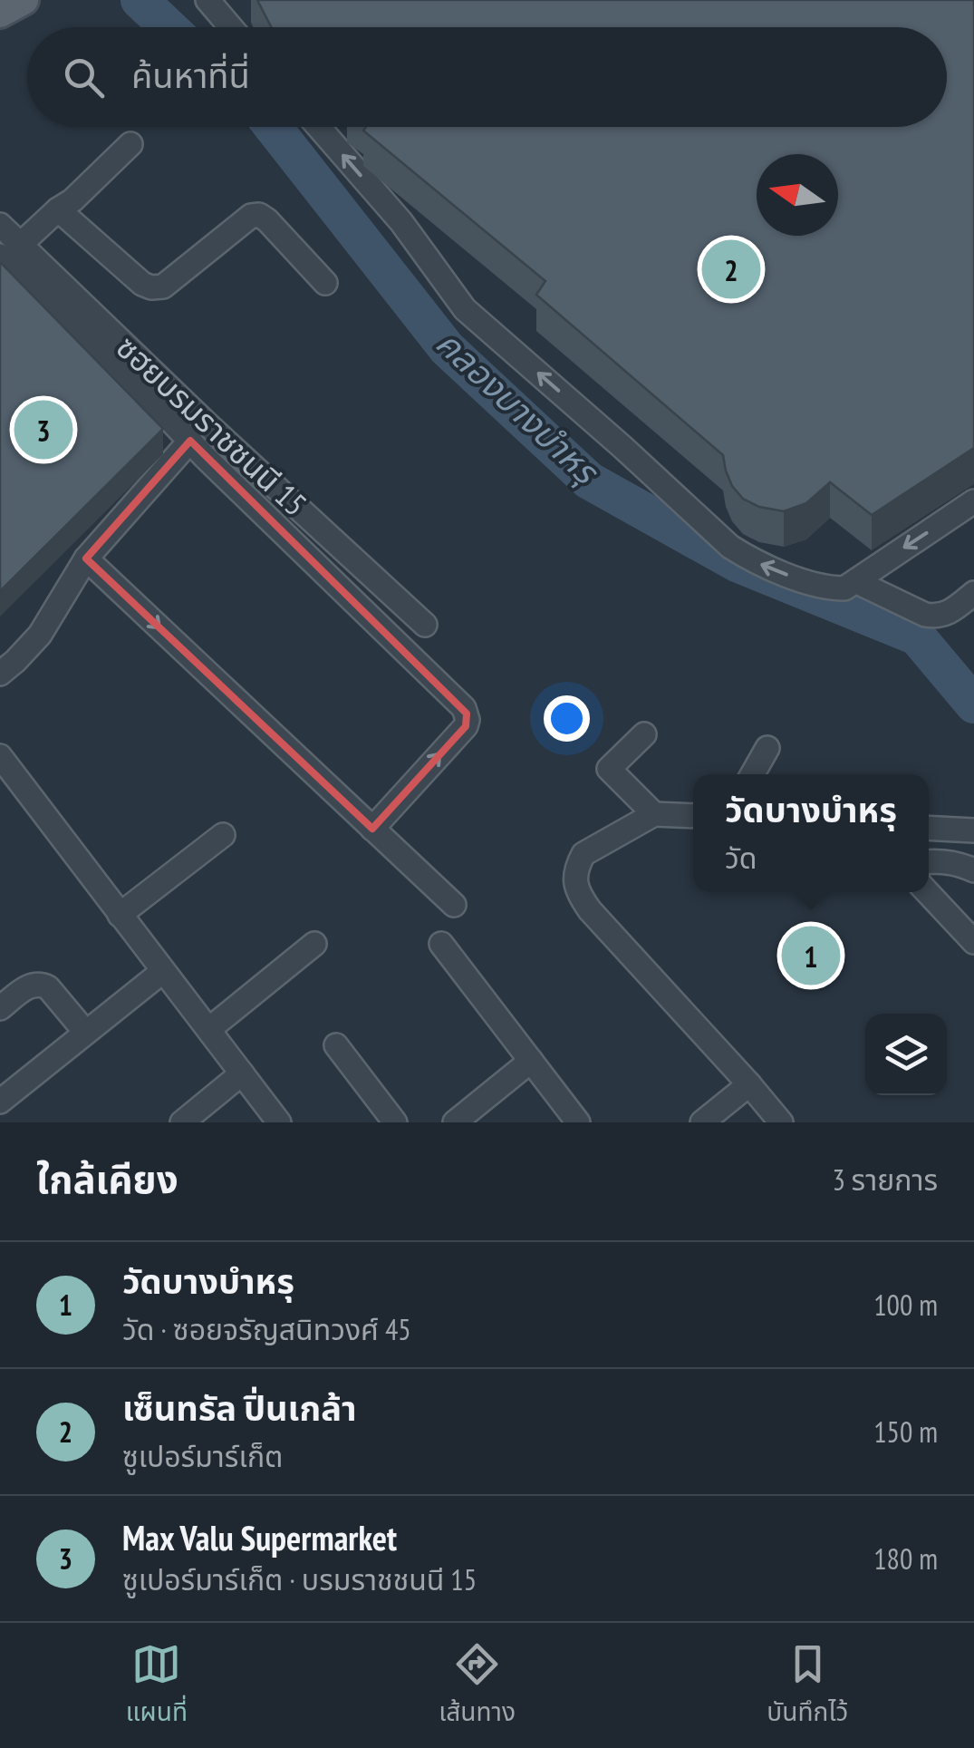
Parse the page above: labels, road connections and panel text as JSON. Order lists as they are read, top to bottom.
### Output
{
  "streets": {
    "street": ["ซฮยบรมราชชนนี 15"]
  },
  "water": ["คลองบางบำหรุ"],
  "north": "left",
  "page": {
    "search": "ค้นหาที่นี่",
    "pins": ["2", "3", "1"],
    "popup": ["วัดบางบำหรุ", "วัด"],
    "heading": ["ใกล้เคียง", "3 รายการ"],
    "list": [
      {
        "mark": "1",
        "name": "วัดบางบำหรุ",
        "note": "วัด · ซอยจรัญสนิทวงศ์ 45",
        "value": "100 m"
      },
      {
        "mark": "2",
        "name": "เซ็นทรัล ปิ่นเกล้า",
        "note": "ซูเปอร์มาร์เก็ต",
        "value": "150 m"
      },
      {
        "mark": "3",
        "name": "Max Valu Supermarket",
        "note": "ซูเปอร์มาร์เก็ต · บรมราชชนนี 15",
        "value": "180 m"
      }
    ],
    "nav": ["แผนที่", "เส้นทาง", "บันทึกไว้"]
  }
}
